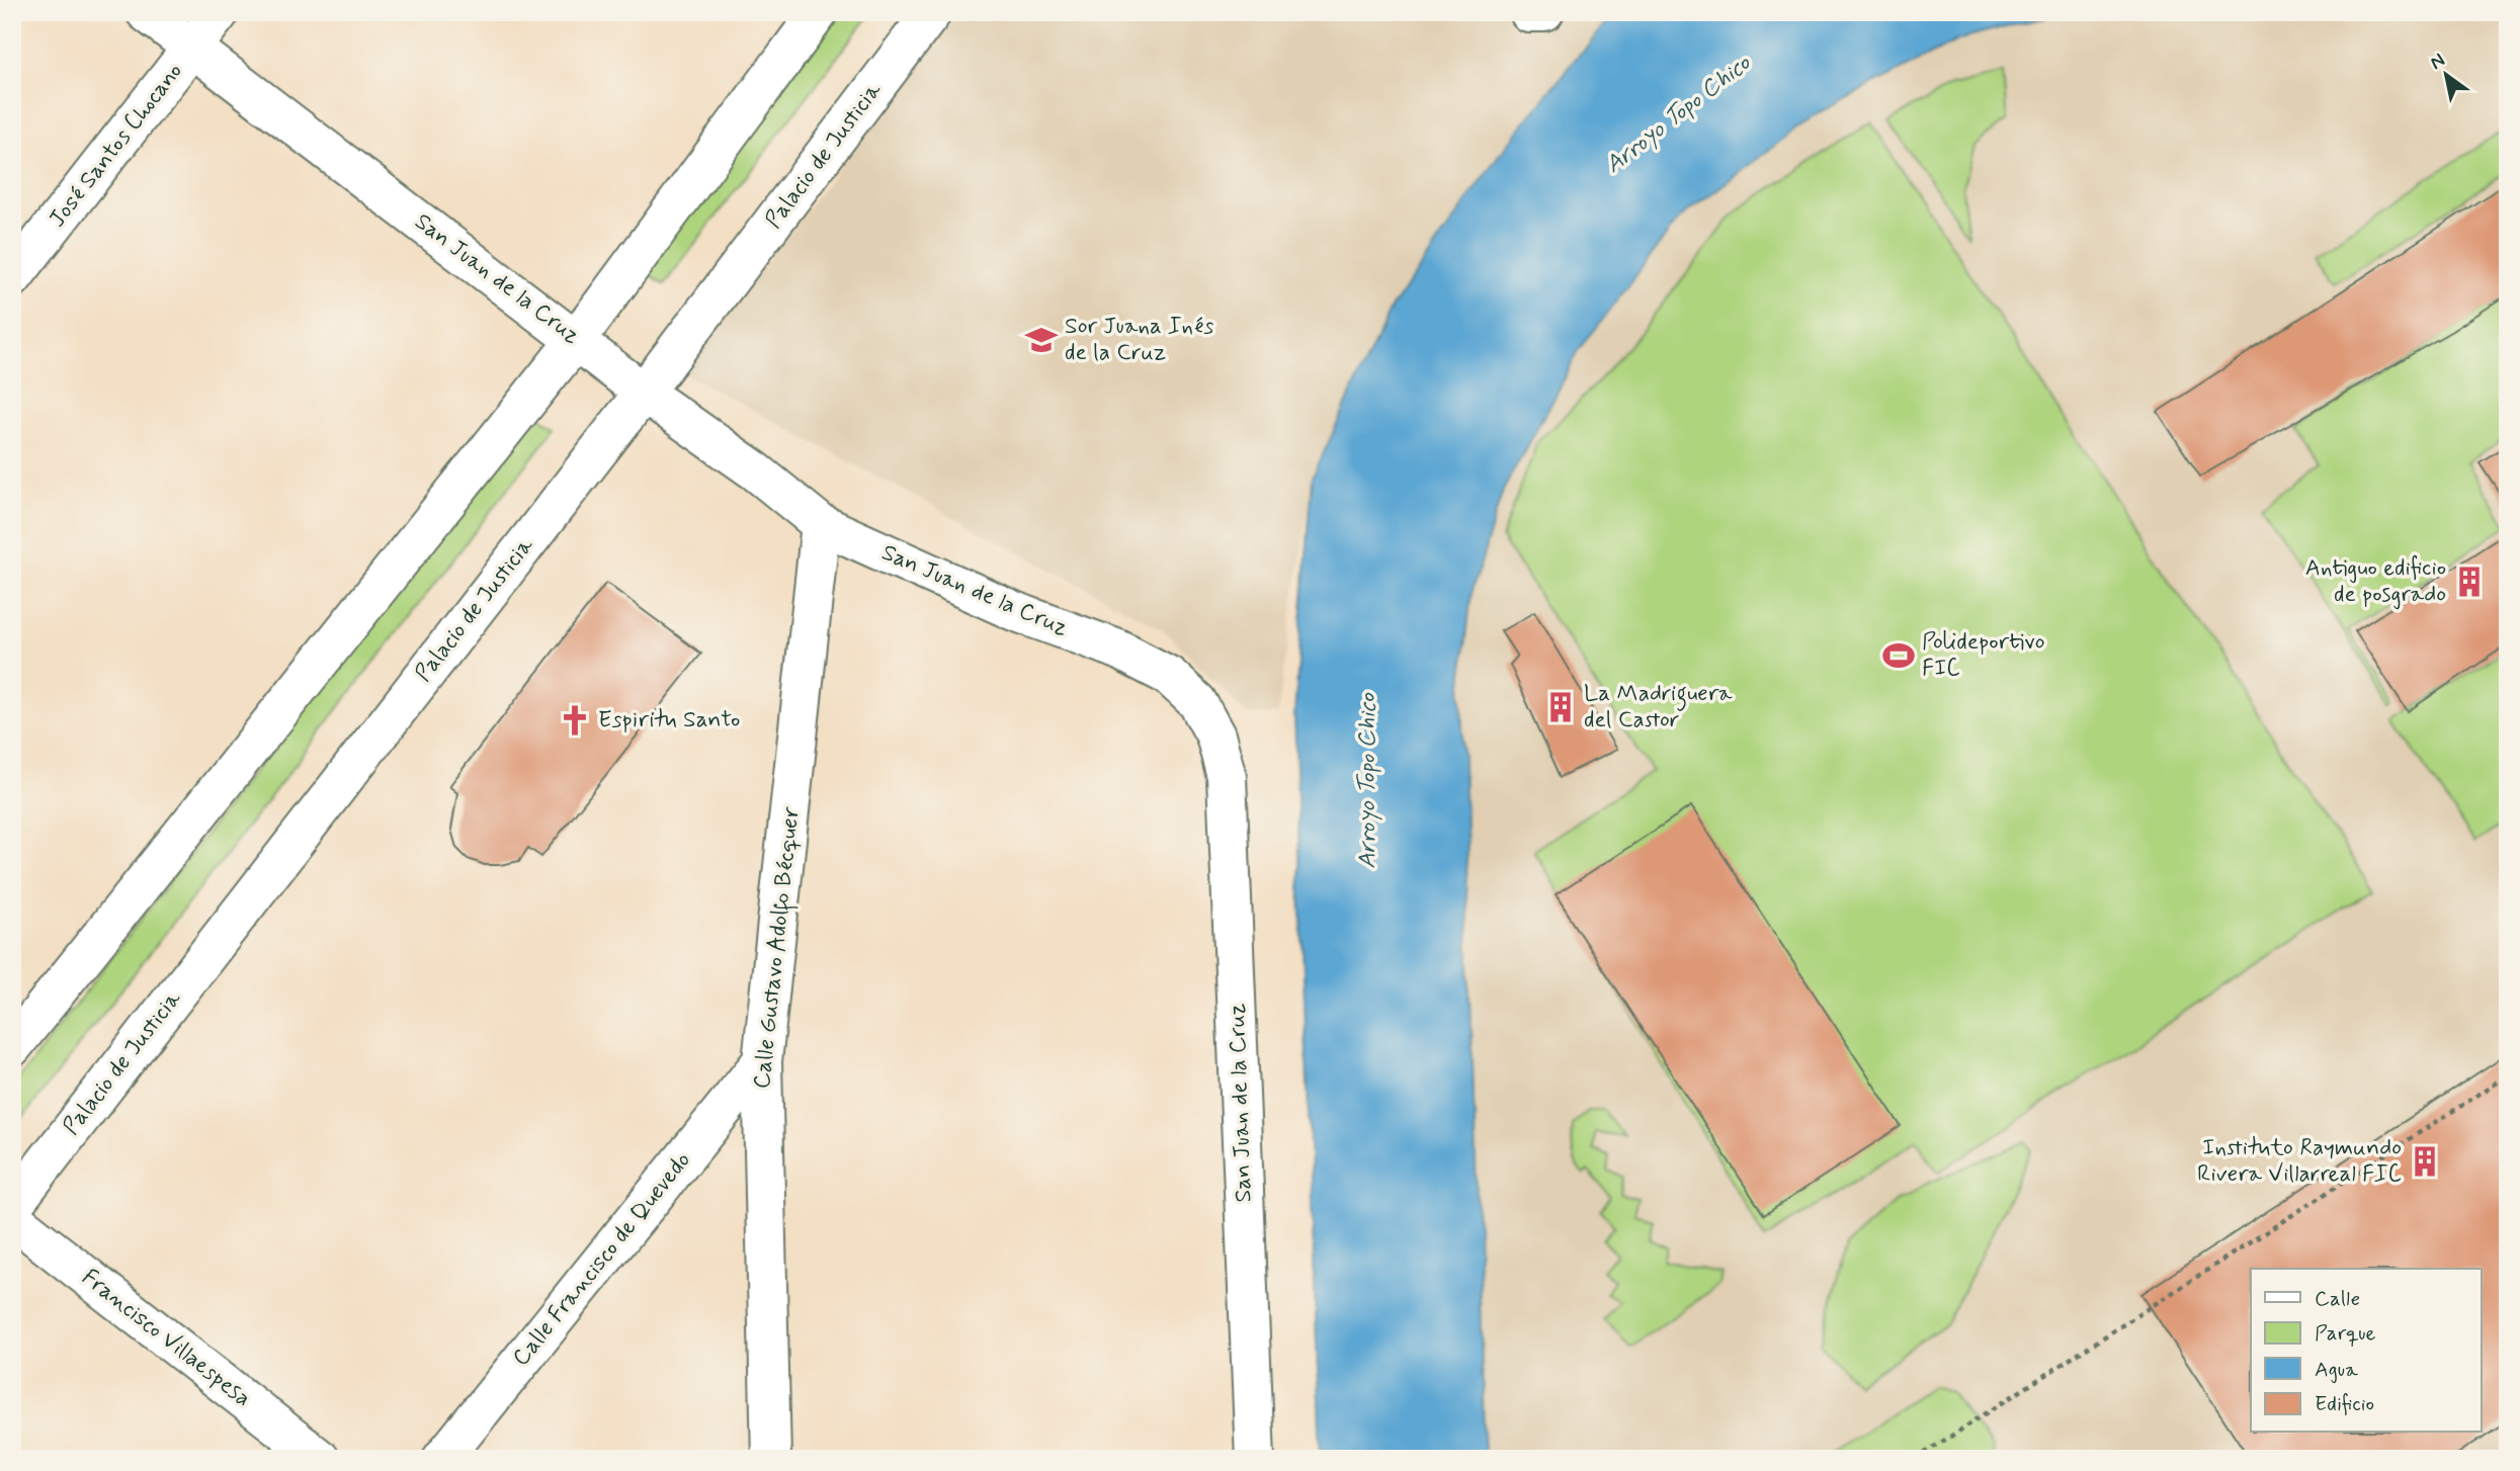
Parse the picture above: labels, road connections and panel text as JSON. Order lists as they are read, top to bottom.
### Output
{
  "streets": {
    "street": [
      "José Santos Chocano",
      "Palacio de Justicia",
      "San Juan de la Cruz",
      "Calle Gustavo Adolfo Bécquer",
      "Calle Francisco de Quevedo",
      "Francisco Villaespesa"
    ]
  },
  "crossings": [
    ["José Santos Chocano", "San Juan de la Cruz"],
    ["Palacio de Justicia", "San Juan de la Cruz"],
    ["San Juan de la Cruz", "Calle Gustavo Adolfo Bécquer"],
    ["Calle Gustavo Adolfo Bécquer", "Calle Francisco de Quevedo"]
  ],
  "water": ["Arroyo Topo Chico"],
  "places": {
    "school or university": ["Sor Juana Inés de la Cruz"],
    "building": ["Antiguo edificio de posgrado", "La Madriguera del Castor", "Instituto Raymundo Rivera Villarreal FIC"],
    "sports": ["Polideportivo FIC"],
    "church": ["Espiritu Santo"]
  },
  "legend": [
    "Calle",
    "Parque",
    "Agua",
    "Edificio"
  ],
  "north": "top left"
}
